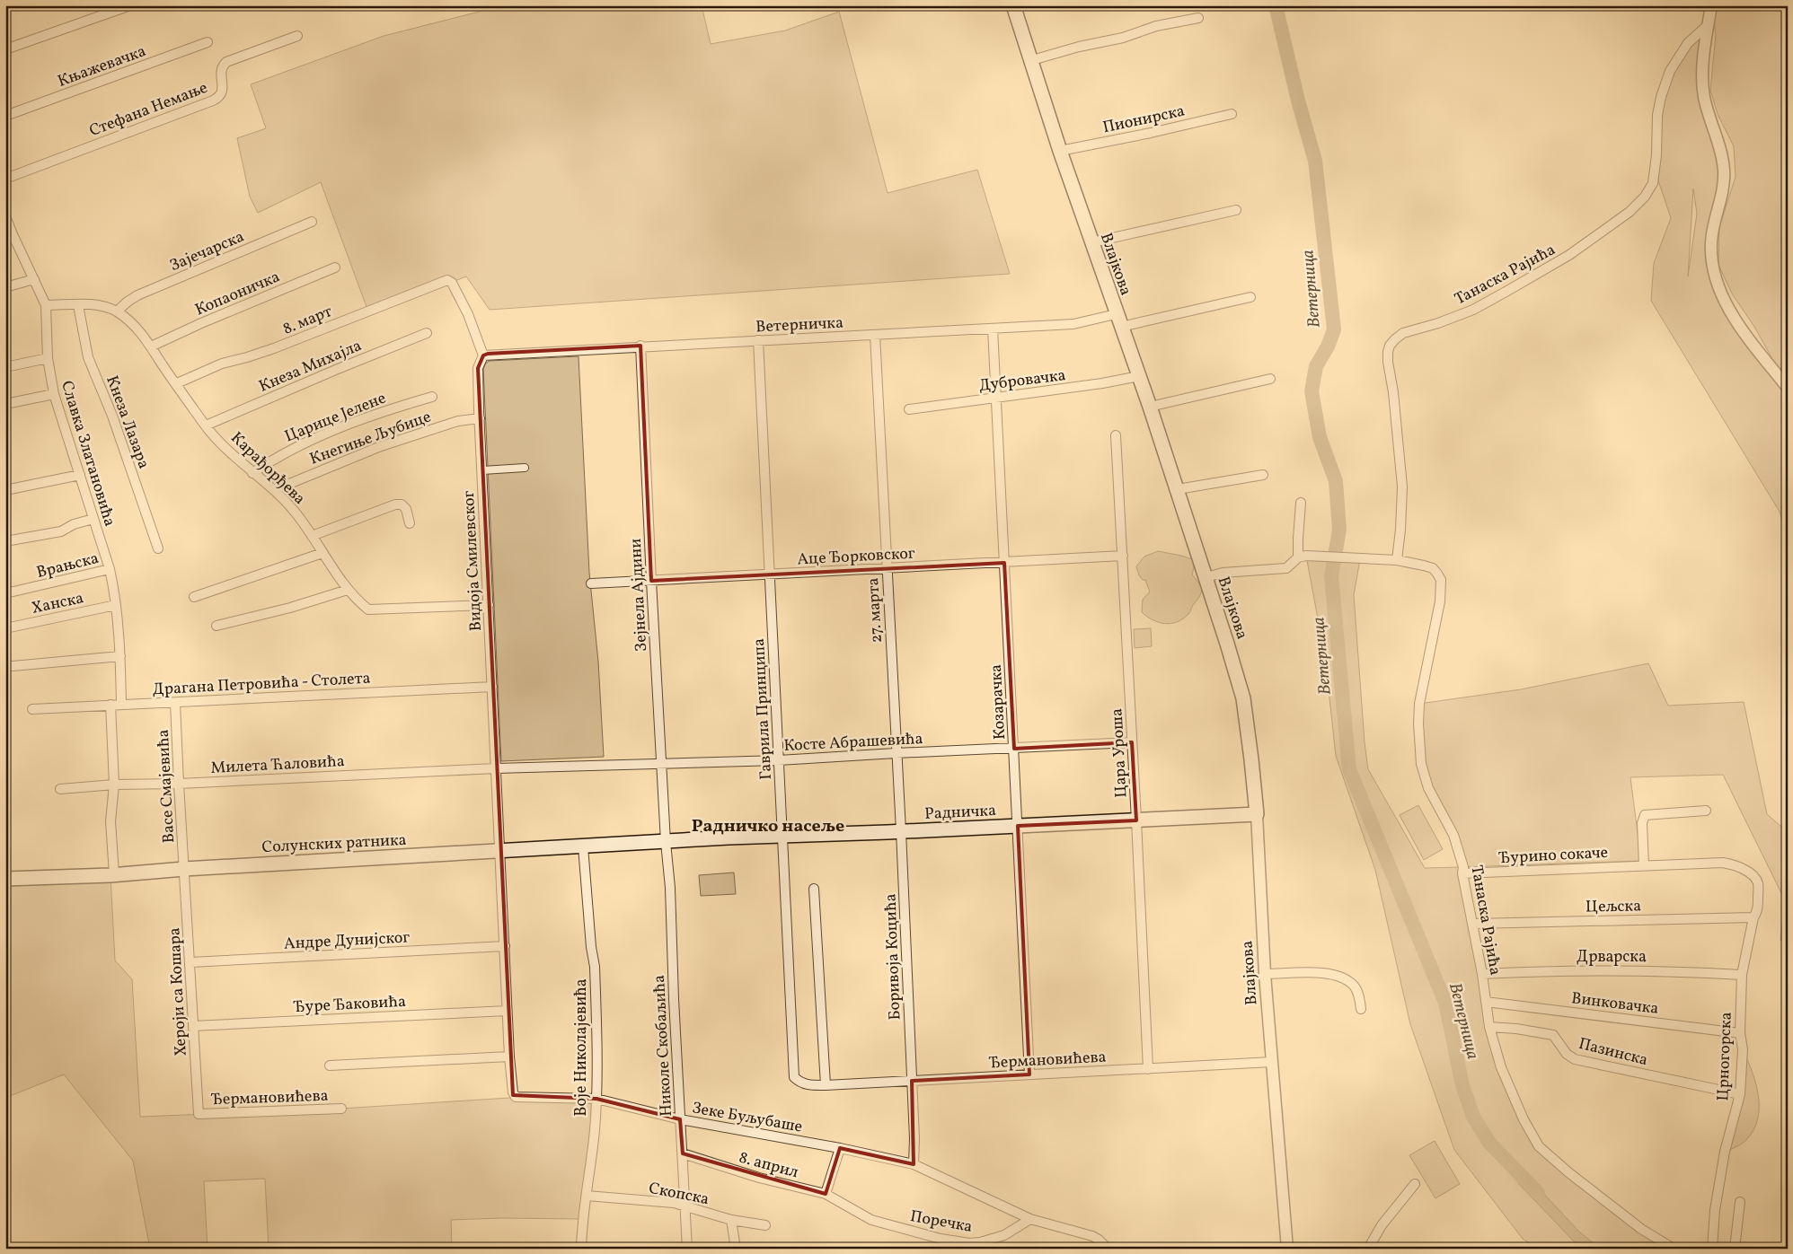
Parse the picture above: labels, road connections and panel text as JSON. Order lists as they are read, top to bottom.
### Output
{
  "streets": {
    "main road": ["Влајкова", "Радничка", "Солунских ратника"],
    "street": [
      "Књажевачка",
      "Стефана Немање",
      "Пионирска",
      "Зајечарска",
      "Танаска Рајића",
      "Копаоничка",
      "8. март",
      "Ветерничка",
      "Кнеза Михајла",
      "Дубровачка",
      "Царице Јелене",
      "Кнеза Лазара",
      "Кнегиње Љубице",
      "Славка Златановића",
      "Карађорђева",
      "Аце Ђорковског",
      "Видоја Смилевског",
      "Врањска",
      "Зејнела Ајдини",
      "Ханска",
      "27. марта",
      "Драгана Петровића - Столета",
      "Козарачка",
      "Гаврила Принципа",
      "Косте Абрашевића",
      "Цара Уроша",
      "Милета Ћаловића",
      "Васе Смајевића",
      "Ђурино сокаче",
      "Цељска",
      "Андре Дунијског",
      "Дрварска",
      "Боривоја Коцића",
      "Хероји са Кошара",
      "Винковачка",
      "Ђуре Ђаковића",
      "Николе Скобаљића",
      "Воје Николајевића",
      "Пазинска",
      "Црногорска",
      "Ђермановићева",
      "Зеке Буљубаше",
      "8. април",
      "Скопска",
      "Поречка"
    ]
  },
  "crossings": [
    ["Пионирска", "Влајкова"],
    ["Зајечарска", "Карађорђева"],
    ["Влајкова", "Ветерничка"],
    ["Влајкова", "Дубровачка"],
    ["Влајкова", "Радничка"],
    ["Влајкова", "Ђермановићева"],
    ["Танаска Рајића", "Ђурино сокаче"],
    ["Танаска Рајића", "Цељска"],
    ["Танаска Рајића", "Дрварска"],
    ["Танаска Рајића", "Винковачка"],
    ["Танаска Рајића", "Пазинска"],
    ["Копаоничка", "Карађорђева"],
    ["8. март", "Ветерничка"],
    ["8. март", "Карађорђева"],
    ["8. март", "Видоја Смилевског"],
    ["Ветерничка", "Видоја Смилевског"],
    ["Ветерничка", "Зејнела Ајдини"],
    ["Ветерничка", "27. марта"],
    ["Ветерничка", "Козарачка"],
    ["Ветерничка", "Гаврила Принципа"],
    ["Кнеза Михајла", "Карађорђева"],
    ["Дубровачка", "Козарачка"],
    ["Царице Јелене", "Карађорђева"],
    ["Кнеза Лазара", "Карађорђева"],
    ["Кнегиње Љубице", "Карађорђева"],
    ["Кнегиње Љубице", "Видоја Смилевског"],
    ["Славка Златановића", "Карађорђева"],
    ["Славка Златановића", "Врањска"],
    ["Славка Златановића", "Ханска"],
    ["Славка Златановића", "Драгана Петровића - Столета"],
    ["Карађорђева", "Видоја Смилевског"],
    ["Аце Ђорковског", "Зејнела Ајдини"],
    ["Аце Ђорковског", "27. марта"],
    ["Аце Ђорковског", "Козарачка"],
    ["Аце Ђорковског", "Гаврила Принципа"],
    ["Аце Ђорковског", "Цара Уроша"],
    ["Видоја Смилевског", "Драгана Петровића - Столета"],
    ["Видоја Смилевског", "Косте Абрашевића"],
    ["Видоја Смилевског", "Милета Ћаловића"],
    ["Видоја Смилевског", "Солунских ратника"],
    ["Зејнела Ајдини", "Косте Абрашевића"],
    ["Зејнела Ајдини", "Радничка"],
    ["Зејнела Ајдини", "Солунских ратника"],
    ["Зејнела Ајдини", "Николе Скобаљића"],
    ["27. марта", "Косте Абрашевића"],
    ["27. марта", "Радничка"],
    ["27. марта", "Боривоја Коцића"],
    ["Драгана Петровића - Столета", "Васе Смајевића"],
    ["Козарачка", "Косте Абрашевића"],
    ["Козарачка", "Радничка"],
    ["Козарачка", "Ђермановићева"],
    ["Гаврила Принципа", "Косте Абрашевића"],
    ["Гаврила Принципа", "Радничка"],
    ["Гаврила Принципа", "Ђермановићева"],
    ["Косте Абрашевића", "Цара Уроша"],
    ["Косте Абрашевића", "Милета Ћаловића"],
    ["Цара Уроша", "Радничка"],
    ["Цара Уроша", "Ђермановићева"],
    ["Милета Ћаловића", "Васе Смајевића"],
    ["Васе Смајевића", "Солунских ратника"],
    ["Васе Смајевића", "Хероји са Кошара"],
    ["Радничка", "Солунских ратника"],
    ["Радничка", "Боривоја Коцића"],
    ["Радничка", "Николе Скобаљића"],
    ["Солунских ратника", "Хероји са Кошара"],
    ["Солунских ратника", "Николе Скобаљића"],
    ["Солунских ратника", "Воје Николајевића"],
    ["Ђурино сокаче", "Цељска"],
    ["Ђурино сокаче", "Црногорска"],
    ["Цељска", "Црногорска"],
    ["Андре Дунијског", "Хероји са Кошара"],
    ["Дрварска", "Црногорска"],
    ["Боривоја Коцића", "Ђермановићева"],
    ["Хероји са Кошара", "Ђуре Ђаковића"],
    ["Хероји са Кошара", "Ђермановићева"],
    ["Винковачка", "Црногорска"],
    ["Николе Скобаљића", "Зеке Буљубаше"],
    ["Николе Скобаљића", "8. април"],
    ["Николе Скобаљића", "Скопска"],
    ["Воје Николајевића", "Зеке Буљубаше"],
    ["Воје Николајевића", "Скопска"],
    ["Пазинска", "Црногорска"],
    ["Зеке Буљубаше", "Поречка"],
    ["8. април", "Поречка"]
  ],
  "districts": ["Радничко насеље"],
  "water": ["Ветерница"]
}
